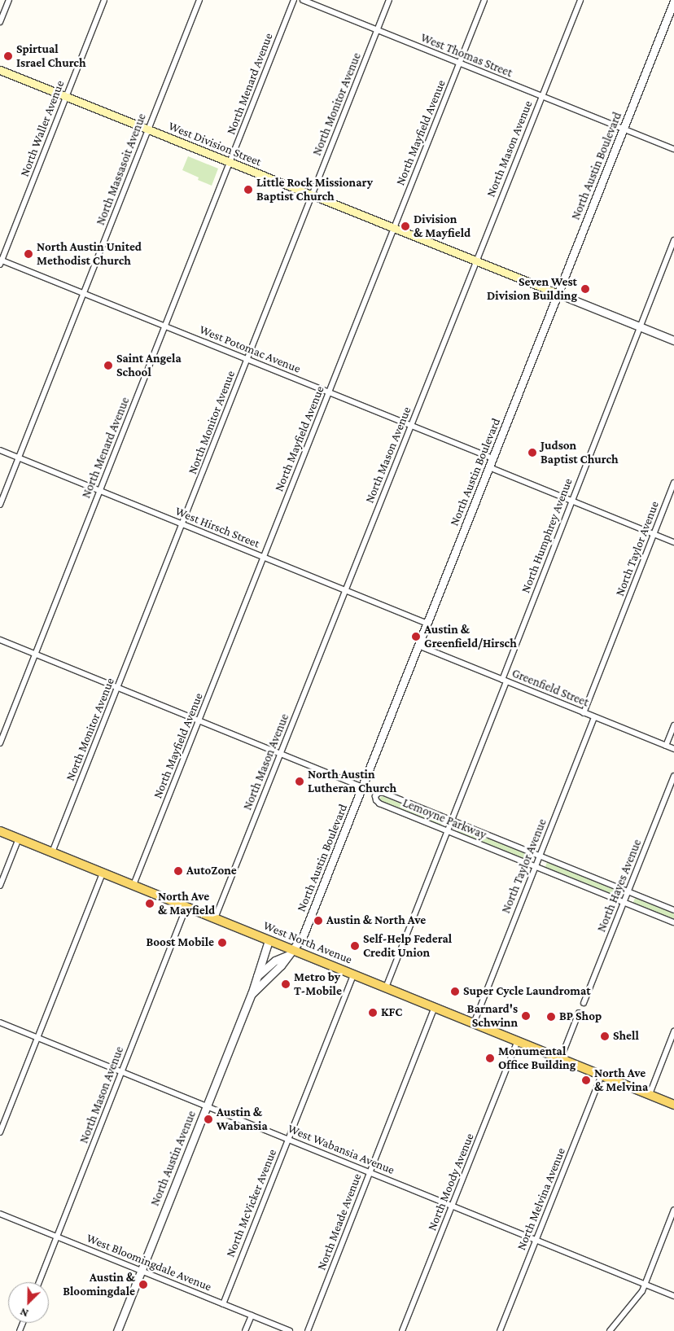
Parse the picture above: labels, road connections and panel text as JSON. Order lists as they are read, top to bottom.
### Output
{
  "streets": {
    "main road": ["West Division Street", "West North Avenue"],
    "street": [
      "West Thomas Street",
      "North Menard Avenue",
      "North Monitor Avenue",
      "North Waller Avenue",
      "North Mayfield Avenue",
      "North Mason Avenue",
      "North Austin Boulevard",
      "North Massasoit Avenue",
      "West Potomac Avenue",
      "West Hirsch Street",
      "North Humphrey Avenue",
      "North Taylor Avenue",
      "Greenfield Street",
      "Lemoyne Parkway",
      "North Hayes Avenue",
      "West Wabansia Avenue",
      "North Austin Avenue",
      "North Moody Avenue",
      "North Melvina Avenue",
      "North McVicker Avenue",
      "North Meade Avenue",
      "West Bloomingdale Avenue"
    ]
  },
  "crossings": [
    ["West Thomas Street", "North Monitor Avenue"],
    ["West Thomas Street", "North Mayfield Avenue"],
    ["West Thomas Street", "North Mason Avenue"],
    ["West Thomas Street", "North Austin Boulevard"],
    ["North Menard Avenue", "West Division Street"],
    ["North Menard Avenue", "West Potomac Avenue"],
    ["North Menard Avenue", "West Hirsch Street"],
    ["North Monitor Avenue", "West Division Street"],
    ["North Monitor Avenue", "West Potomac Avenue"],
    ["North Monitor Avenue", "West Hirsch Street"],
    ["North Monitor Avenue", "West North Avenue"],
    ["North Waller Avenue", "West Division Street"],
    ["North Waller Avenue", "West Potomac Avenue"],
    ["North Mayfield Avenue", "West Division Street"],
    ["North Mayfield Avenue", "West Potomac Avenue"],
    ["North Mayfield Avenue", "West Hirsch Street"],
    ["North Mayfield Avenue", "West North Avenue"],
    ["West Division Street", "North Mason Avenue"],
    ["West Division Street", "North Austin Boulevard"],
    ["West Division Street", "North Massasoit Avenue"],
    ["North Mason Avenue", "West Potomac Avenue"],
    ["North Mason Avenue", "West Hirsch Street"],
    ["North Mason Avenue", "West North Avenue"],
    ["North Mason Avenue", "West Wabansia Avenue"],
    ["North Mason Avenue", "West Bloomingdale Avenue"],
    ["North Austin Boulevard", "West Potomac Avenue"],
    ["North Austin Boulevard", "West Hirsch Street"],
    ["North Austin Boulevard", "Greenfield Street"],
    ["North Austin Boulevard", "West North Avenue"],
    ["North Austin Boulevard", "North Austin Avenue"],
    ["North Massasoit Avenue", "West Potomac Avenue"],
    ["North Massasoit Avenue", "West Hirsch Street"],
    ["North Humphrey Avenue", "Greenfield Street"],
    ["North Humphrey Avenue", "Lemoyne Parkway"],
    ["North Humphrey Avenue", "West North Avenue"],
    ["North Taylor Avenue", "Greenfield Street"],
    ["North Taylor Avenue", "Lemoyne Parkway"],
    ["North Taylor Avenue", "West North Avenue"],
    ["Lemoyne Parkway", "North Hayes Avenue"],
    ["West North Avenue", "North Austin Avenue"],
    ["West North Avenue", "North Moody Avenue"],
    ["West North Avenue", "North Melvina Avenue"],
    ["West North Avenue", "North McVicker Avenue"],
    ["West North Avenue", "North Meade Avenue"],
    ["West Wabansia Avenue", "North Austin Avenue"],
    ["West Wabansia Avenue", "North Moody Avenue"],
    ["West Wabansia Avenue", "North Melvina Avenue"],
    ["West Wabansia Avenue", "North McVicker Avenue"],
    ["West Wabansia Avenue", "North Meade Avenue"],
    ["North Austin Avenue", "West Bloomingdale Avenue"],
    ["North McVicker Avenue", "West Bloomingdale Avenue"]
  ],
  "places": [
    "Spirtual Israel Church",
    "Little Rock Missionary Baptist Church",
    "Division & Mayfield",
    "North Austin United Methodist Church",
    "Seven West Division Building",
    "Saint Angela School",
    "Judson Baptist Church",
    "Austin & Greenfield/Hirsch",
    "North Austin Lutheran Church",
    "AutoZone",
    "North Ave & Mayfield",
    "Austin & North Ave",
    "Boost Mobile",
    "Self-Help Federal Credit Union",
    "Metro by T-Mobile",
    "Super Cycle Laundromat",
    "KFC",
    "Barnard's Schwinn",
    "BP Shop",
    "Shell",
    "Monumental Office Building",
    "North Ave & Melvina",
    "Austin & Wabansia",
    "Austin & Bloomingdale"
  ],
  "north": "bottom left"
}
